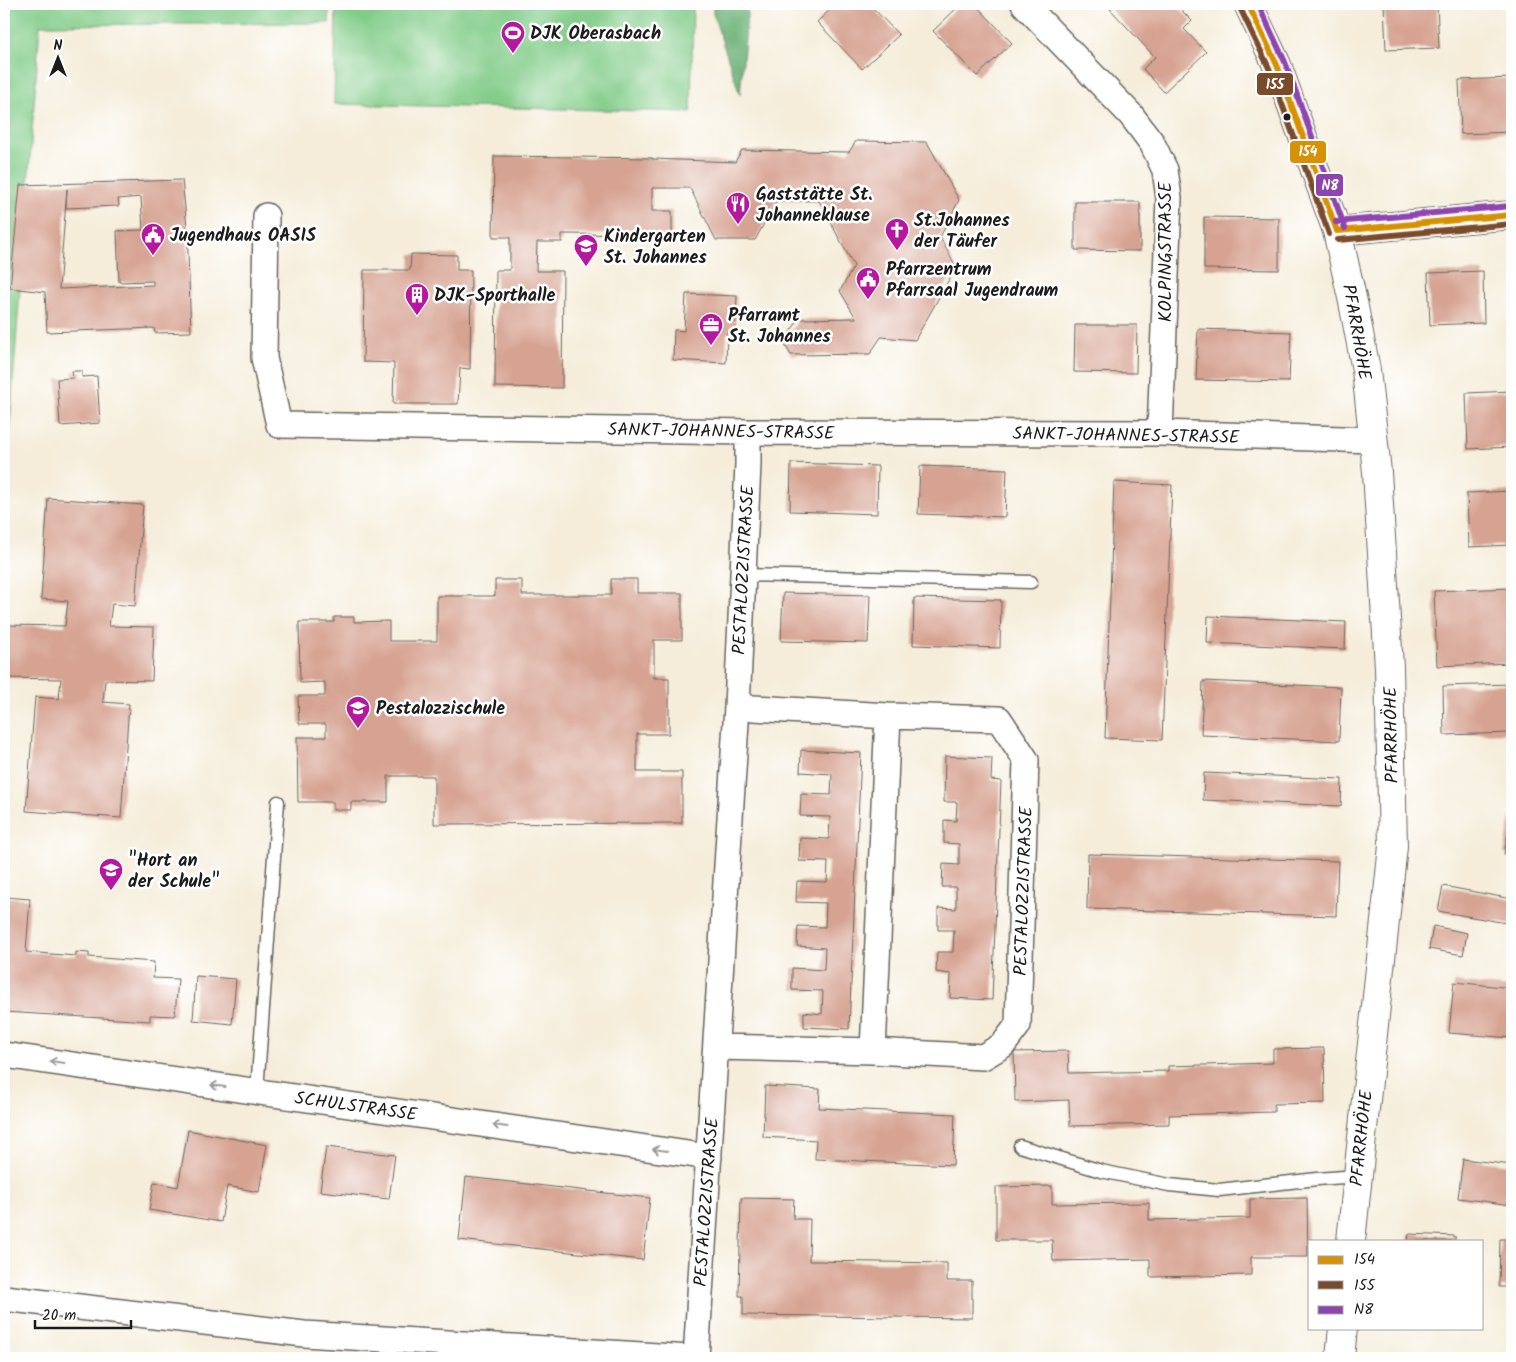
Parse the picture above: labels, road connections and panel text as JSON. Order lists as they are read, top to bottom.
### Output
{
  "streets": {
    "street": [
      "KOLPINGSTRASSE",
      "PFARRHÖHE",
      "SANKT-JOHANNES-STRASSE",
      "PESTALOZZISTRASSE",
      "SCHULSTRASSE"
    ]
  },
  "crossings": [
    ["KOLPINGSTRASSE", "SANKT-JOHANNES-STRASSE"],
    ["PFARRHÖHE", "SANKT-JOHANNES-STRASSE"],
    ["SANKT-JOHANNES-STRASSE", "PESTALOZZISTRASSE"],
    ["PESTALOZZISTRASSE", "SCHULSTRASSE"]
  ],
  "places": {
    "sports": ["DJK Oberasbach"],
    "restaurant": ["Gaststätte St. Johanneklause"],
    "church": ["St.Johannes der Täufer"],
    "public building": ["Jugendhaus OASIS", "Pfarrzentrum Pfarrsaal Jugendraum"],
    "school or university": ["Kindergarten St. Johannes", "Pestalozzischule", "\"Hort an der Schule\""],
    "building": ["DJK-Sporthalle"],
    "office": ["Pfarramt St. Johannes"]
  },
  "lines": ["transit line 154", "transit line N8", "transit line 155"],
  "legend": ["154", "155", "N8"],
  "scale_bar": "20 m",
  "north": "top"
}
